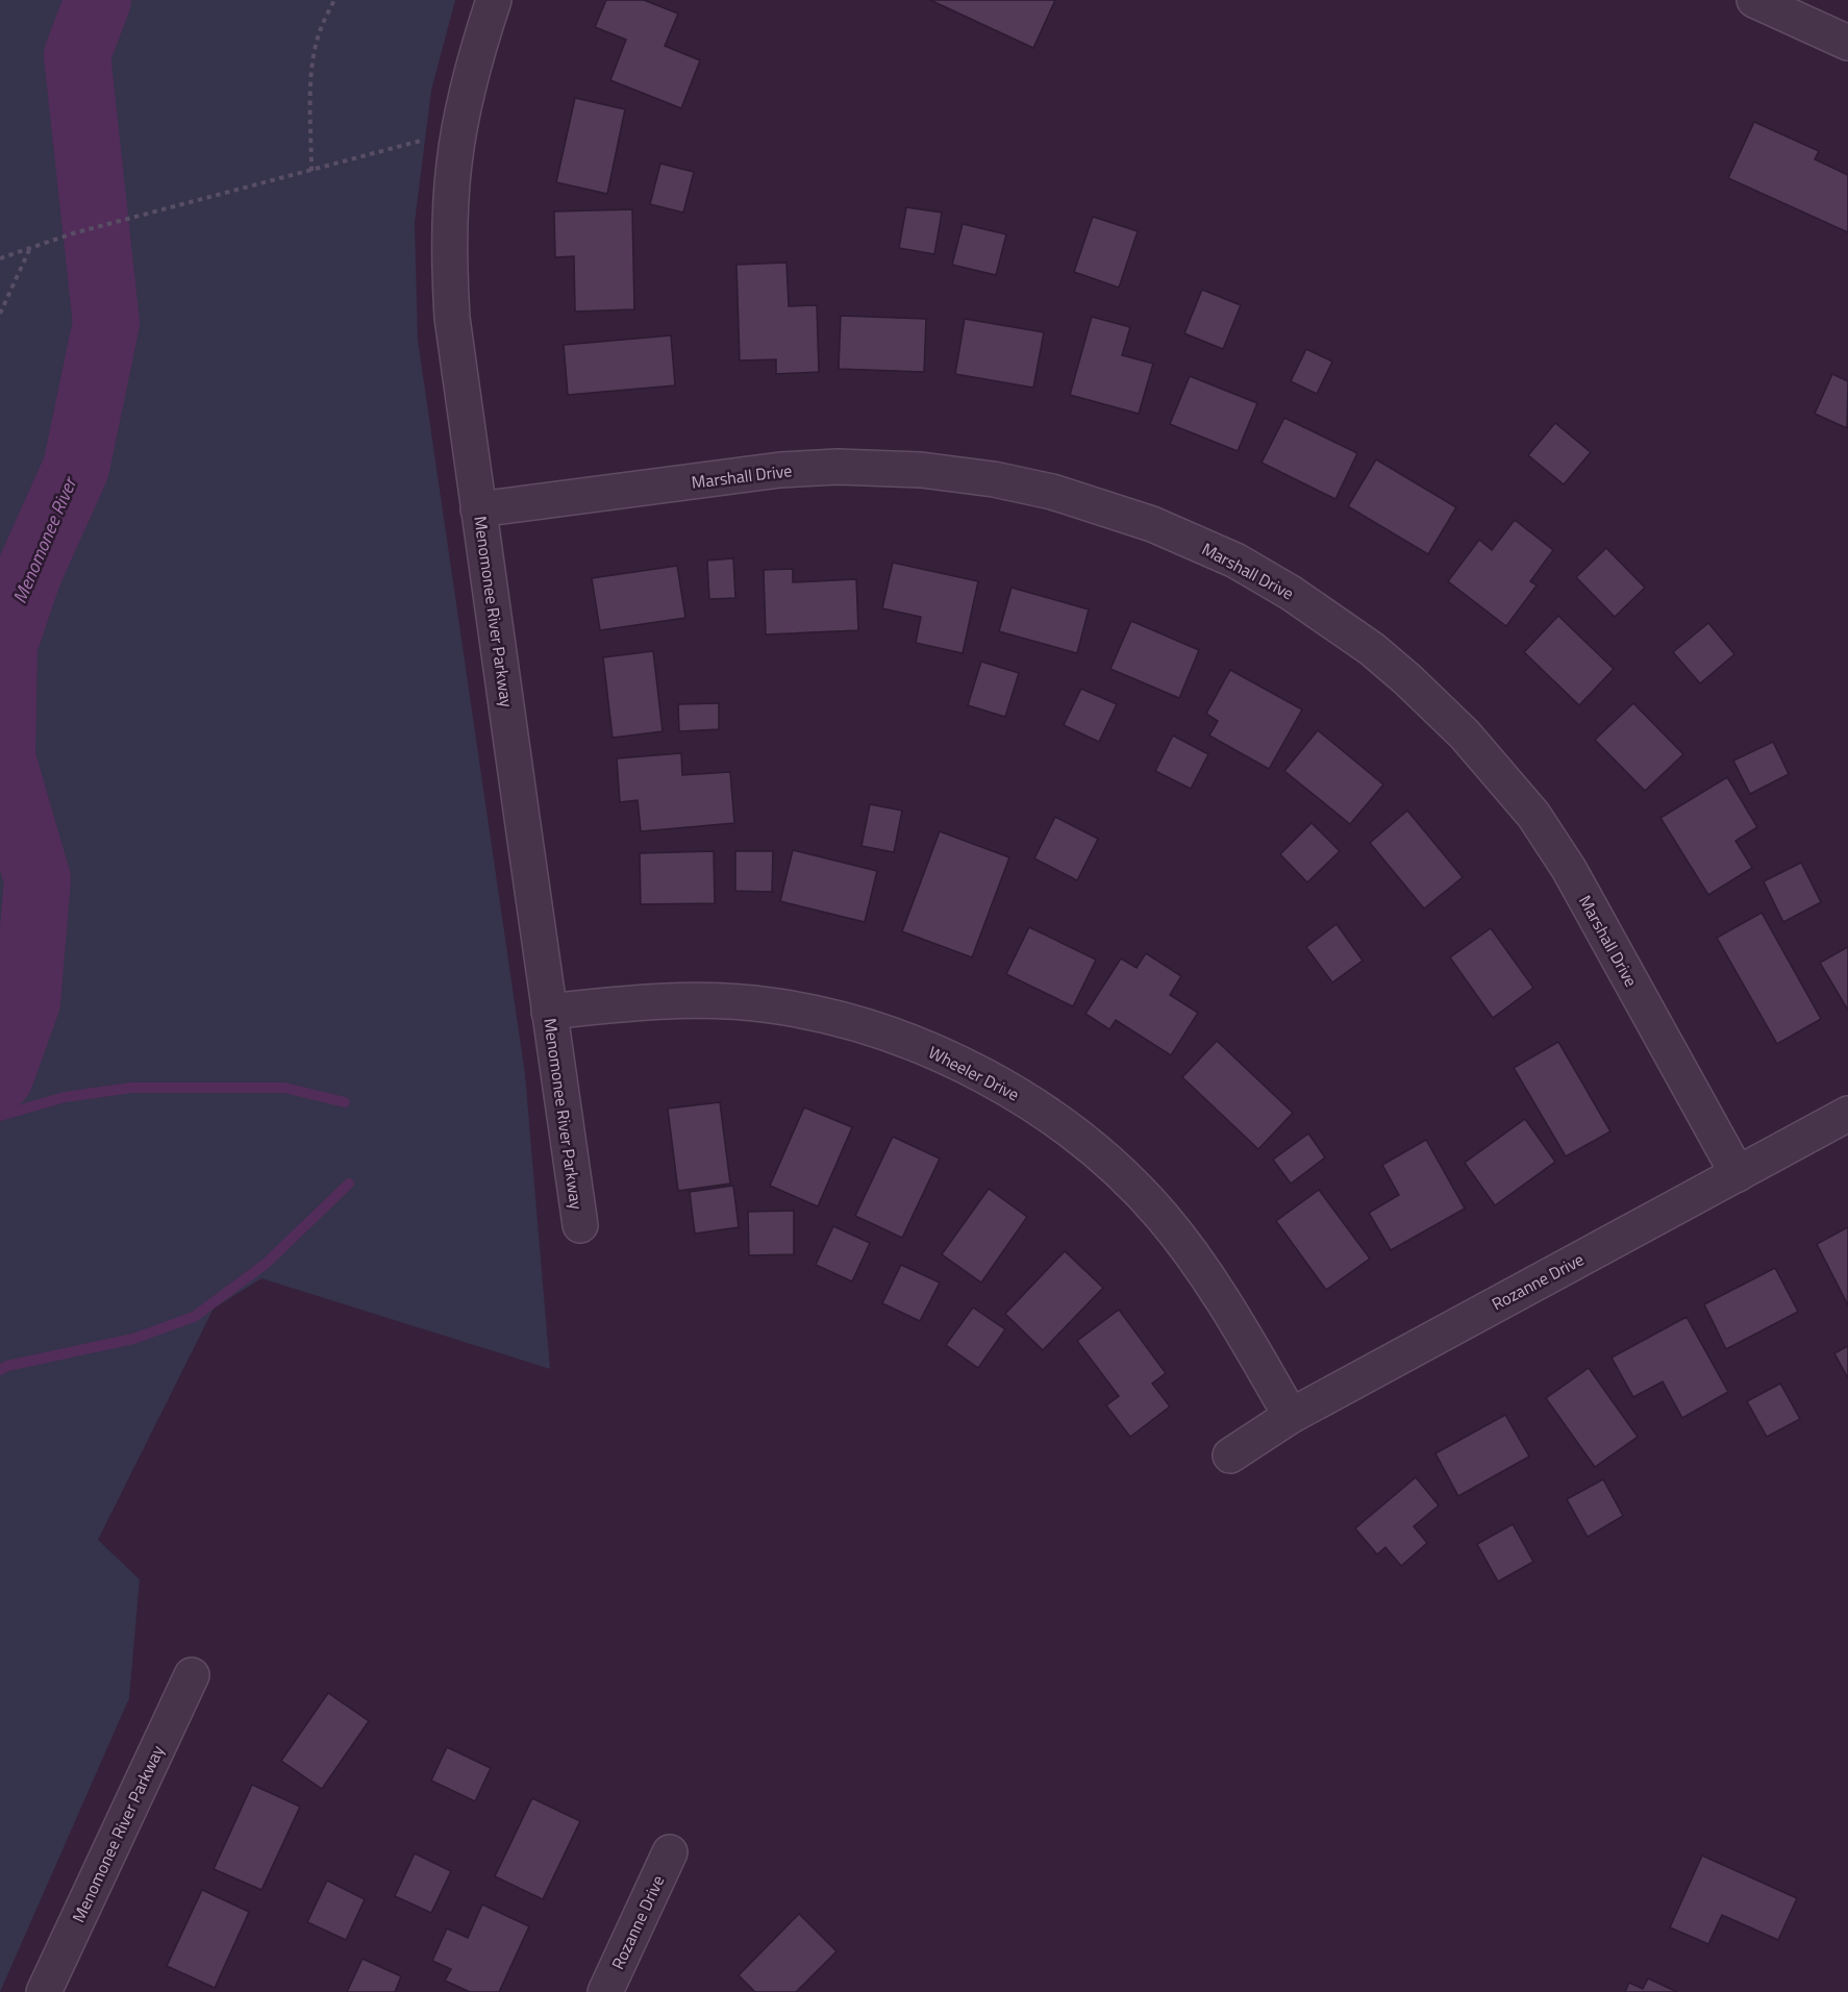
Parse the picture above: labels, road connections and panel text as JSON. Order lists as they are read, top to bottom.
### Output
{
  "streets": {
    "street": [
      "Marshall Drive",
      "Menomonee River Parkway",
      "Wheeler Drive",
      "Rozanne Drive"
    ]
  },
  "crossings": [
    ["Marshall Drive", "Menomonee River Parkway"],
    ["Marshall Drive", "Rozanne Drive"],
    ["Menomonee River Parkway", "Wheeler Drive"],
    ["Wheeler Drive", "Rozanne Drive"]
  ],
  "water": ["Menomonee River"]
}
